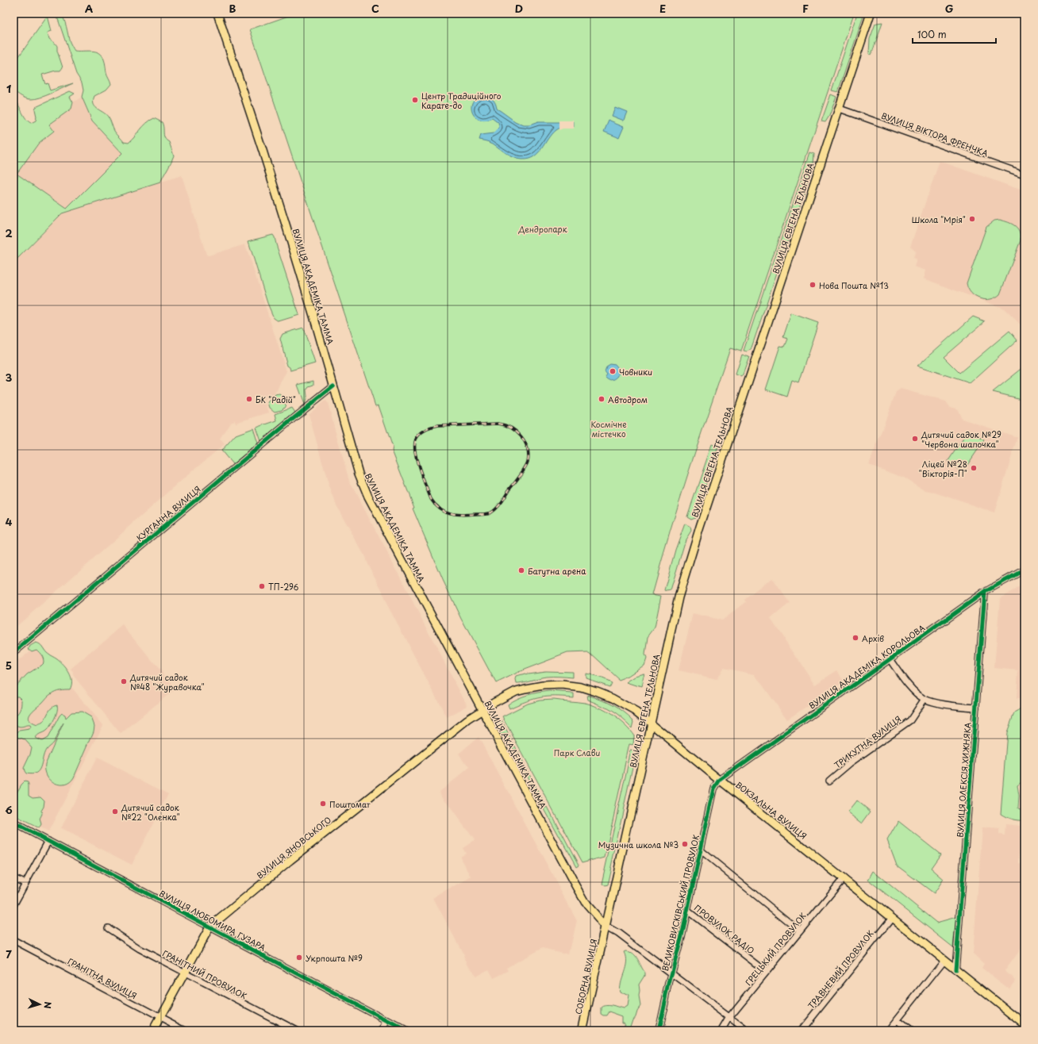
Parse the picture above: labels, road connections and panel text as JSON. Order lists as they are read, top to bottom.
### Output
{
  "streets": {
    "main road": [
      "ВУЛИЦЯ ЄВГЕНА ТЕЛЬНОВА",
      "ВУЛИЦЯ АКАДЕМІКА ТАММА",
      "ВОКЗАЛЬНА ВУЛИЦЯ",
      "ВУЛИЦЯ ЯНОВСЬКОГО",
      "СОБОРНА ВУЛИЦЯ"
    ],
    "street": [
      "ВУЛИЦЯ ВІКТОРА ФРЕНЧКА",
      "КУРГАННА ВУЛИЦЯ",
      "ВУЛИЦЯ АКАДЕМІКА КОРОЛЬОВА",
      "ТРИКУТНА ВУЛИЦЯ",
      "ВУЛИЦЯ ОЛЕКСІЯ ХИЖНЯКА",
      "ВЕЛИКОВИСКІВСЬКИЙ ПРОВУЛОК",
      "ВУЛИЦЯ ЛЮБОМИРА ГУЗАРА",
      "ПРОВУЛОК РАДІО",
      "ГРЕЦЬКИЙ ПРОВУЛОК",
      "ТРАВНЕВИЙ ПРОВУЛОК",
      "ГРАНІТНИЙ ПРОВУЛОК",
      "ГРАНІТНА ВУЛИЦЯ"
    ]
  },
  "crossings": [
    ["ВУЛИЦЯ ВІКТОРА ФРЕНЧКА", "ВУЛИЦЯ ЄВГЕНА ТЕЛЬНОВА"],
    ["ВУЛИЦЯ ЄВГЕНА ТЕЛЬНОВА", "ВУЛИЦЯ АКАДЕМІКА ТАММА"],
    ["ВУЛИЦЯ ЄВГЕНА ТЕЛЬНОВА", "ВОКЗАЛЬНА ВУЛИЦЯ"],
    ["ВУЛИЦЯ ЄВГЕНА ТЕЛЬНОВА", "СОБОРНА ВУЛИЦЯ"],
    ["ВУЛИЦЯ АКАДЕМІКА ТАММА", "КУРГАННА ВУЛИЦЯ"],
    ["ВУЛИЦЯ АКАДЕМІКА ТАММА", "ВОКЗАЛЬНА ВУЛИЦЯ"],
    ["ВУЛИЦЯ АКАДЕМІКА ТАММА", "ВУЛИЦЯ ЯНОВСЬКОГО"],
    ["ВУЛИЦЯ АКАДЕМІКА ТАММА", "СОБОРНА ВУЛИЦЯ"],
    ["ВУЛИЦЯ АКАДЕМІКА КОРОЛЬОВА", "ВУЛИЦЯ ОЛЕКСІЯ ХИЖНЯКА"],
    ["ВУЛИЦЯ АКАДЕМІКА КОРОЛЬОВА", "ВОКЗАЛЬНА ВУЛИЦЯ"],
    ["ВУЛИЦЯ АКАДЕМІКА КОРОЛЬОВА", "ВЕЛИКОВИСКІВСЬКИЙ ПРОВУЛОК"],
    ["ВУЛИЦЯ ОЛЕКСІЯ ХИЖНЯКА", "ВОКЗАЛЬНА ВУЛИЦЯ"],
    ["ВОКЗАЛЬНА ВУЛИЦЯ", "ВУЛИЦЯ ЯНОВСЬКОГО"],
    ["ВОКЗАЛЬНА ВУЛИЦЯ", "ВЕЛИКОВИСКІВСЬКИЙ ПРОВУЛОК"],
    ["ВОКЗАЛЬНА ВУЛИЦЯ", "ГРЕЦЬКИЙ ПРОВУЛОК"],
    ["ВОКЗАЛЬНА ВУЛИЦЯ", "ТРАВНЕВИЙ ПРОВУЛОК"],
    ["ВУЛИЦЯ ЯНОВСЬКОГО", "ВУЛИЦЯ ЛЮБОМИРА ГУЗАРА"],
    ["ВУЛИЦЯ ЯНОВСЬКОГО", "ГРАНІТНИЙ ПРОВУЛОК"],
    ["ВУЛИЦЯ ЯНОВСЬКОГО", "ГРАНІТНА ВУЛИЦЯ"],
    ["ВЕЛИКОВИСКІВСЬКИЙ ПРОВУЛОК", "ПРОВУЛОК РАДІО"],
    ["ПРОВУЛОК РАДІО", "ГРЕЦЬКИЙ ПРОВУЛОК"]
  ],
  "parks": ["Дендропарк", "Космічне містечко", "Парк Слави"],
  "places": [
    "Центр Традиційного Карате-до",
    "Школа \"Мрія\"",
    "Нова Пошта №13",
    "Човники",
    "БК \"Радій\"",
    "Автодром",
    "Дитячий садок №29 \"Червона шапочка\"",
    "Ліцей №28 \"Вікторія-П\"",
    "Батутна арена",
    "ТП-296",
    "Архів",
    "Дитячий садок №48 \"Журавочка\"",
    "Поштомат",
    "Дитячий садок №22 \"Оленка\"",
    "Музична школа №3",
    "Укрпошта №9"
  ],
  "scale_bar": "100 m",
  "north": "right",
  "grid": {
    "columns": [
      "A",
      "B",
      "C",
      "D",
      "E",
      "F",
      "G"
    ],
    "rows": [
      "1",
      "2",
      "3",
      "4",
      "5",
      "6",
      "7"
    ]
  }
}
